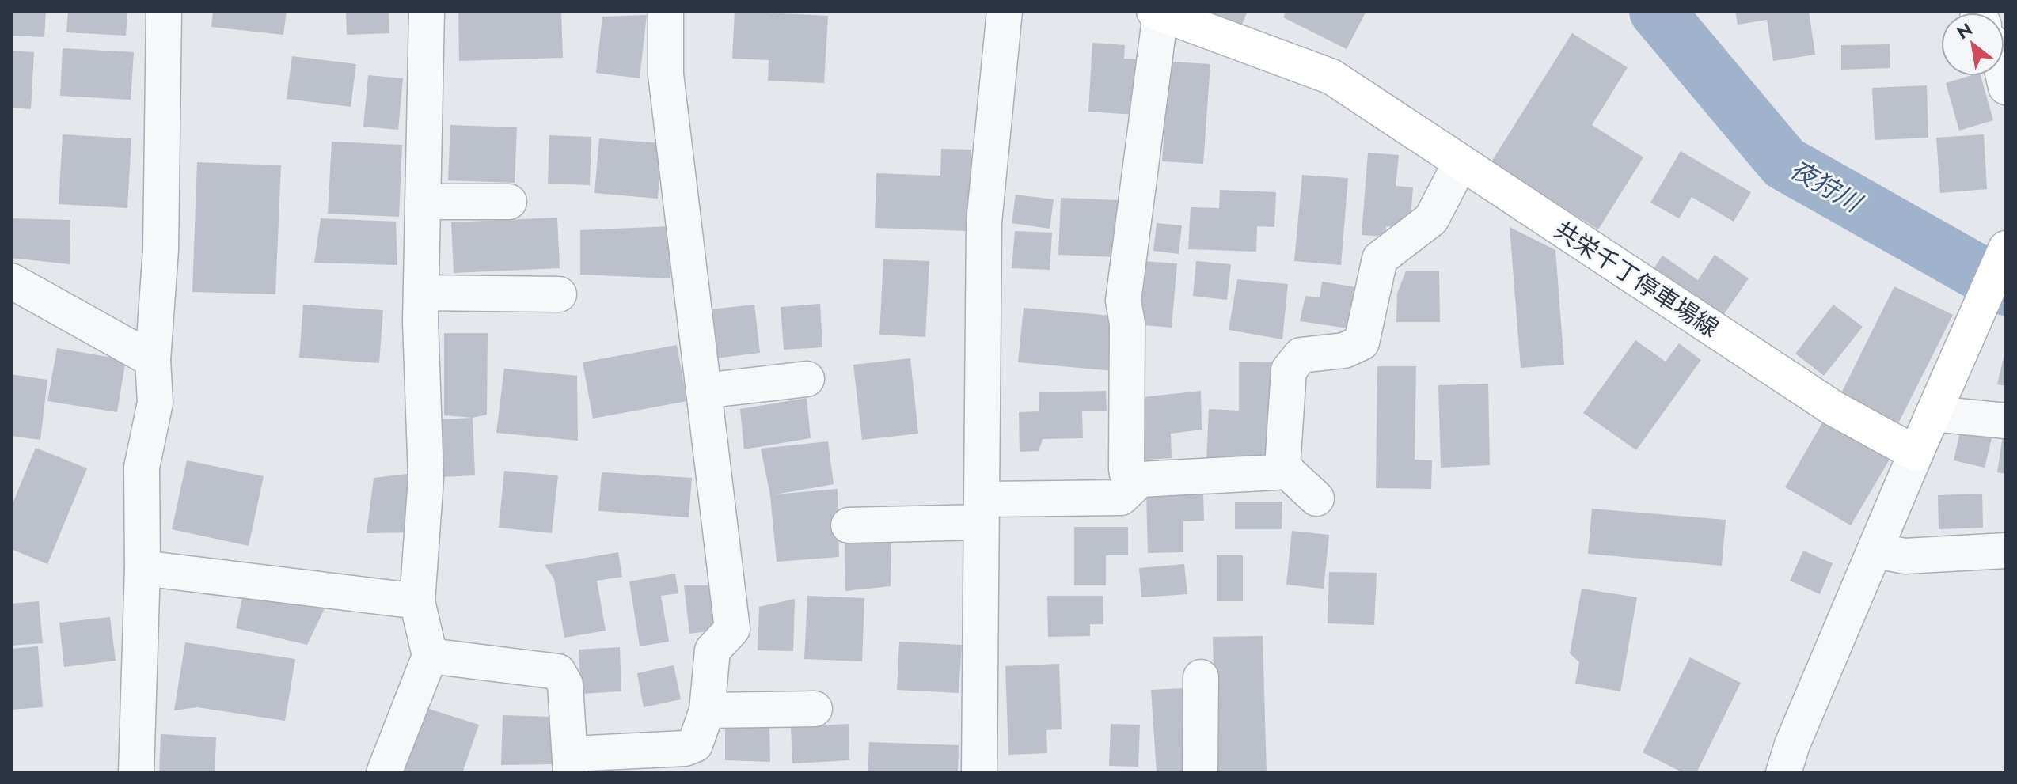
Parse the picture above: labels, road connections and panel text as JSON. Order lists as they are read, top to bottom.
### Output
{
  "streets": {
    "main road": ["共栄千丁停車場線"]
  },
  "water": ["夜狩川"],
  "north": "top left"
}
